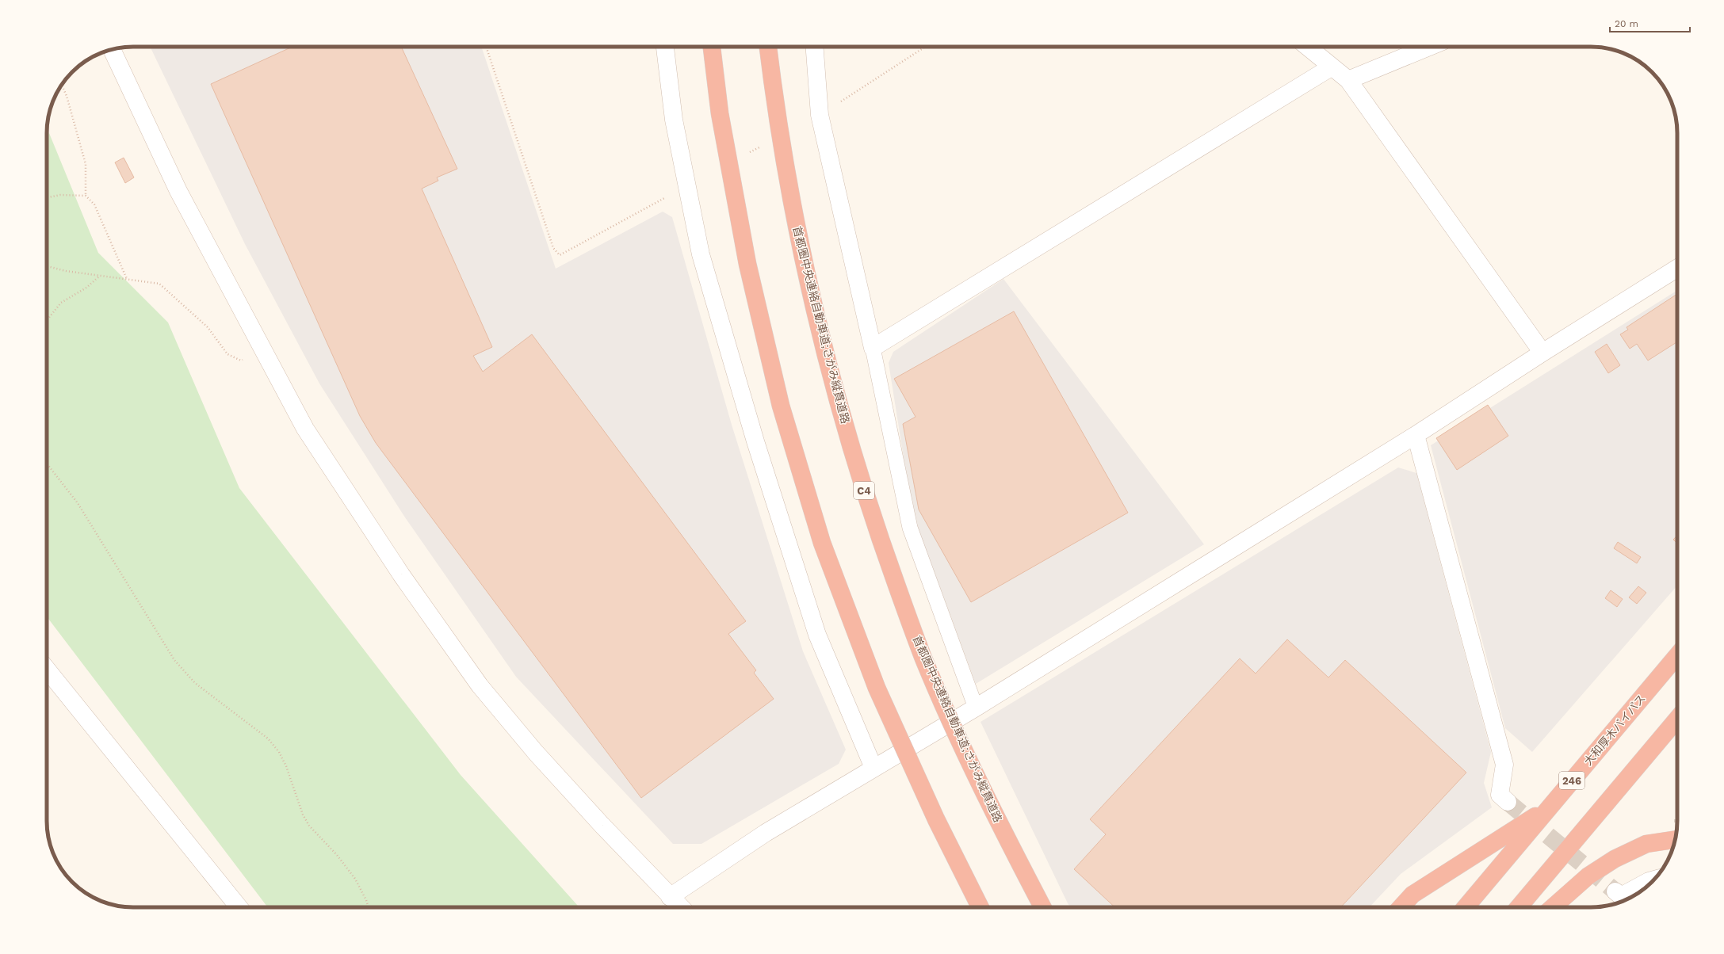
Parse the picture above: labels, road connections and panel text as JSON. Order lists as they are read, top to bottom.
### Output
{
  "streets": {
    "highway": [
      "首都圏中央連絡自動車道;さがみ縦貫道路",
      "C4",
      "大和厚木バイパス",
      "246"
    ]
  },
  "scale_bar": "20 m"
}
